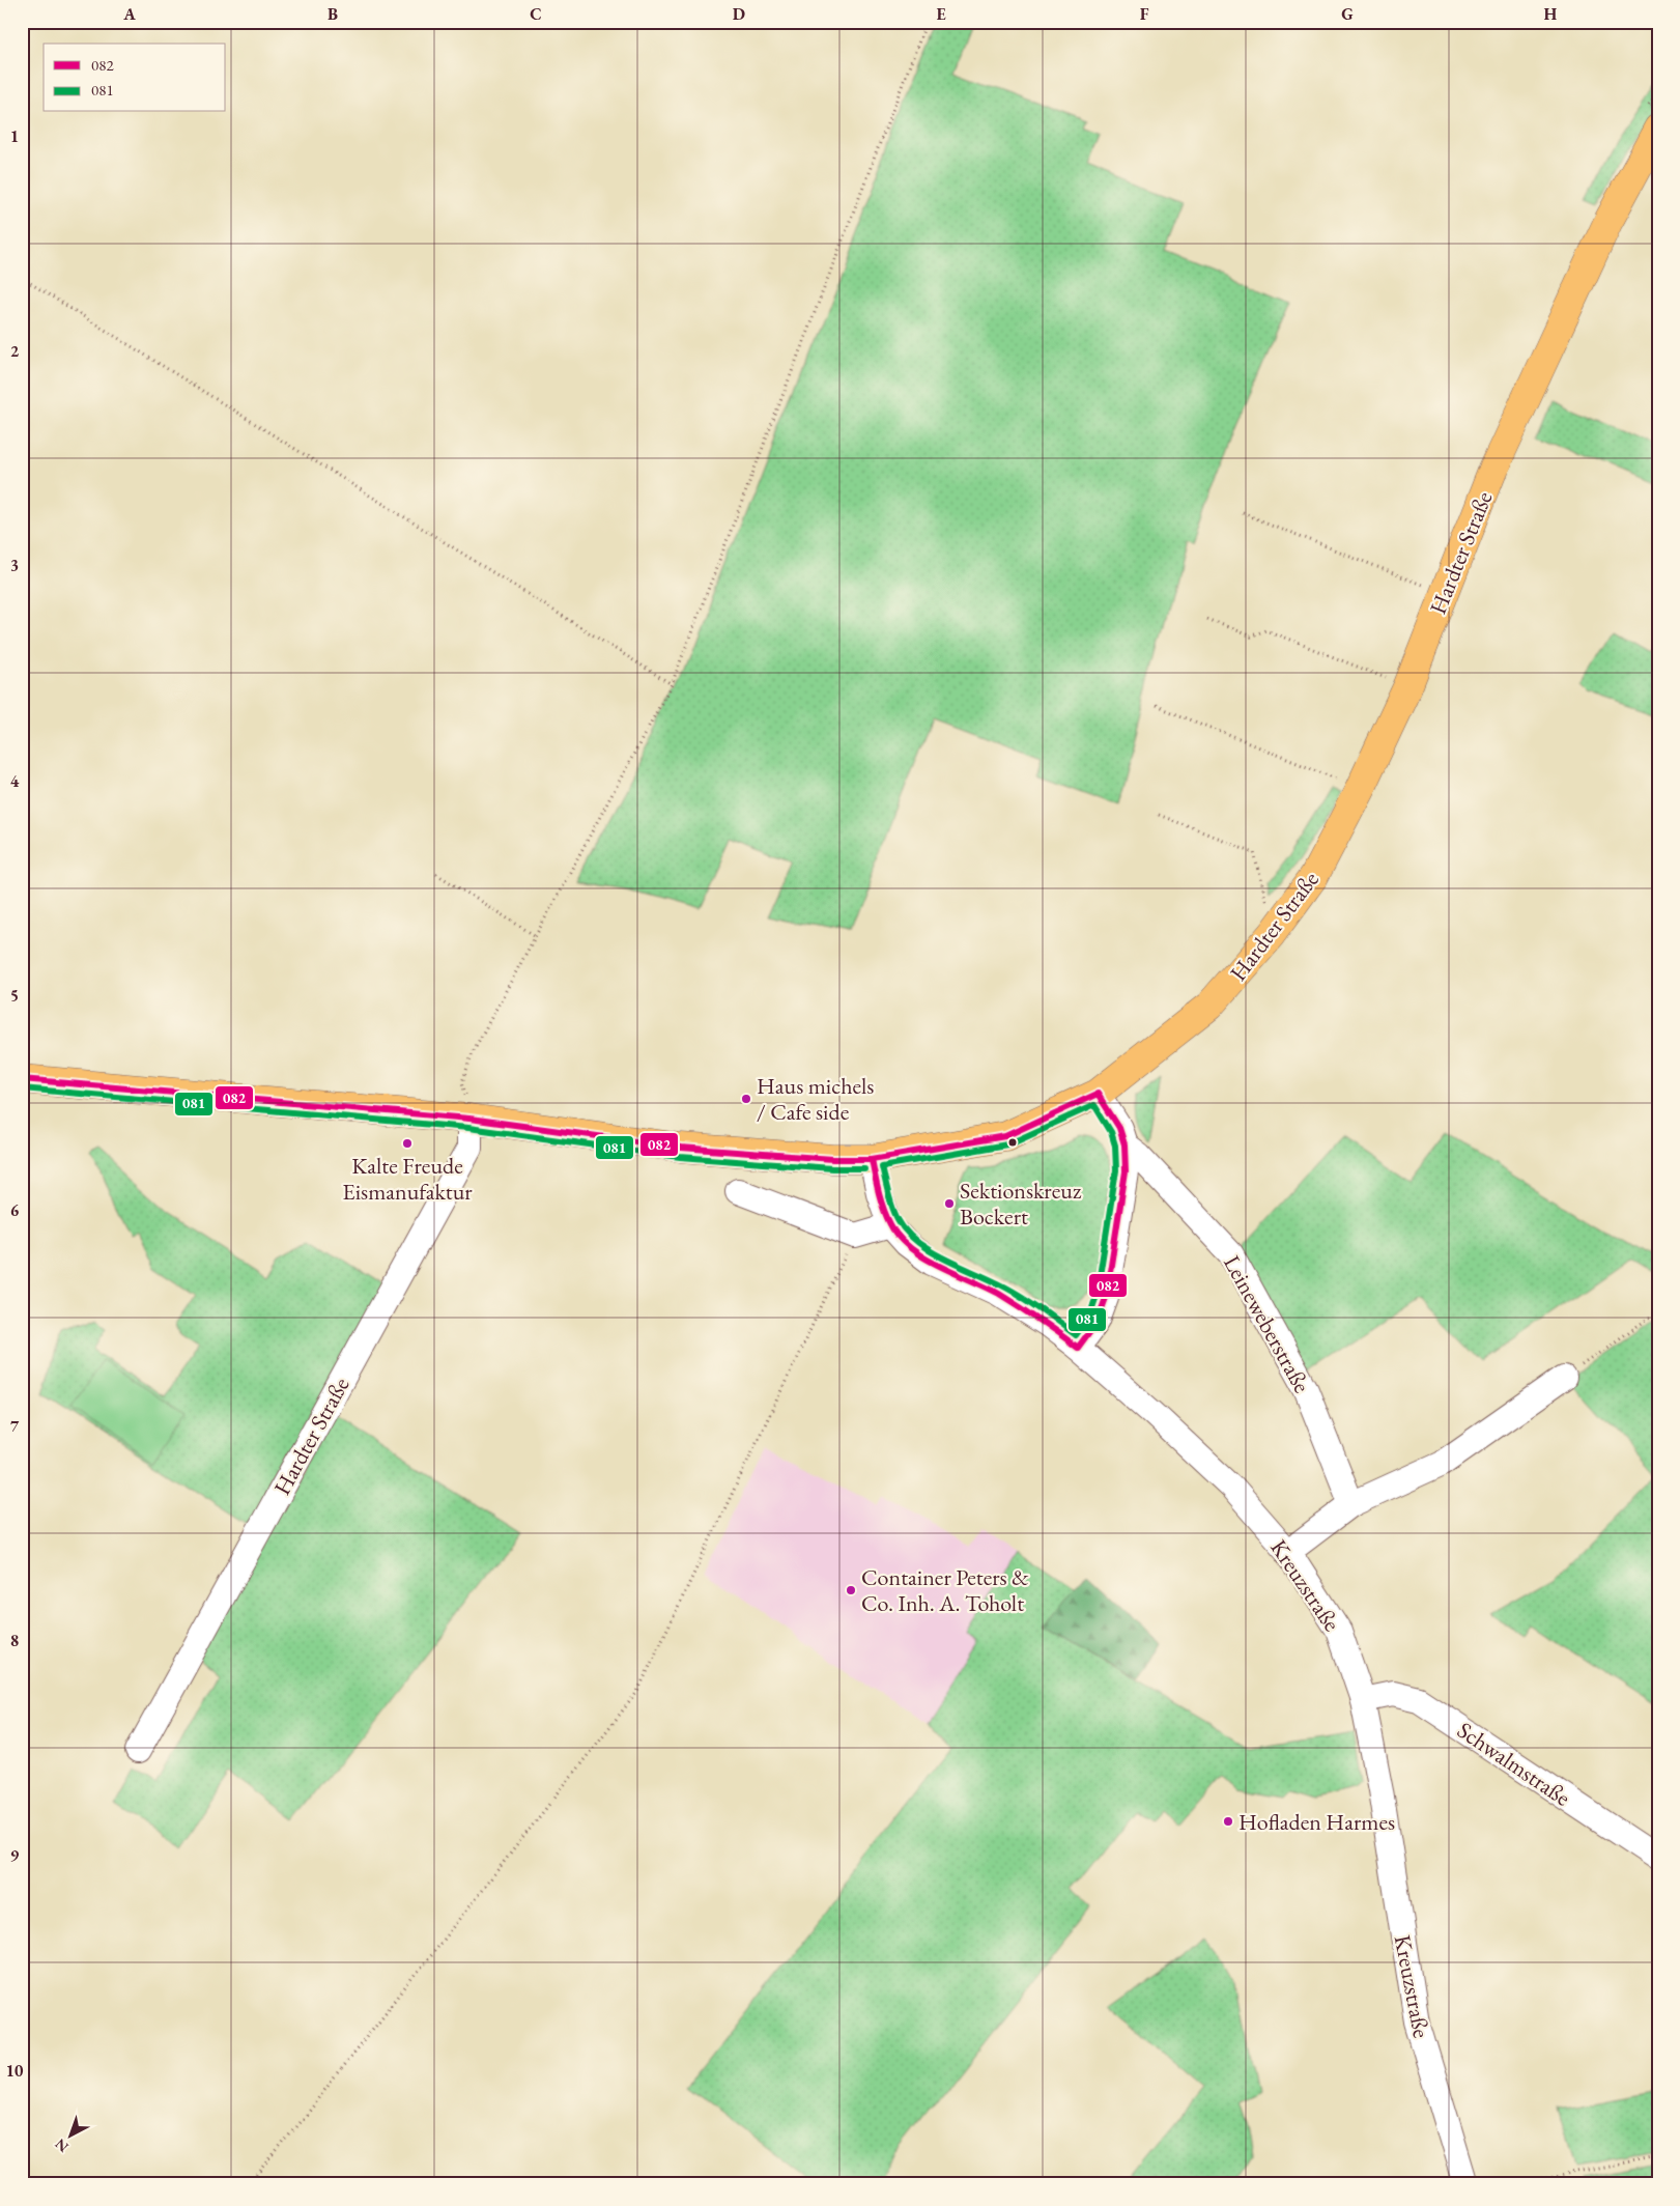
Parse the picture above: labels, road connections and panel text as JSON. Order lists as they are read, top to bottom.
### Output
{
  "streets": {
    "main road": ["Hardter Straße"],
    "street": ["Leineweberstraße", "Kreuzstraße", "Schwalmstraße"]
  },
  "crossings": [
    ["Hardter Straße", "Leineweberstraße"],
    ["Hardter Straße", "Kreuzstraße"],
    ["Leineweberstraße", "Kreuzstraße"],
    ["Kreuzstraße", "Schwalmstraße"]
  ],
  "places": [
    "Haus michels / Cafe side",
    "Kalte Freude Eismanufaktur",
    "Sektionskreuz Bockert",
    "Container Peters & Co. Inh. A. Toholt",
    "Hofladen Harmes"
  ],
  "lines": ["transit line 082", "transit line 081"],
  "legend": ["082", "081"],
  "north": "bottom left",
  "grid": {
    "columns": [
      "A",
      "B",
      "C",
      "D",
      "E",
      "F",
      "G",
      "H"
    ],
    "rows": [
      "1",
      "2",
      "3",
      "4",
      "5",
      "6",
      "7",
      "8",
      "9",
      "10"
    ]
  }
}
